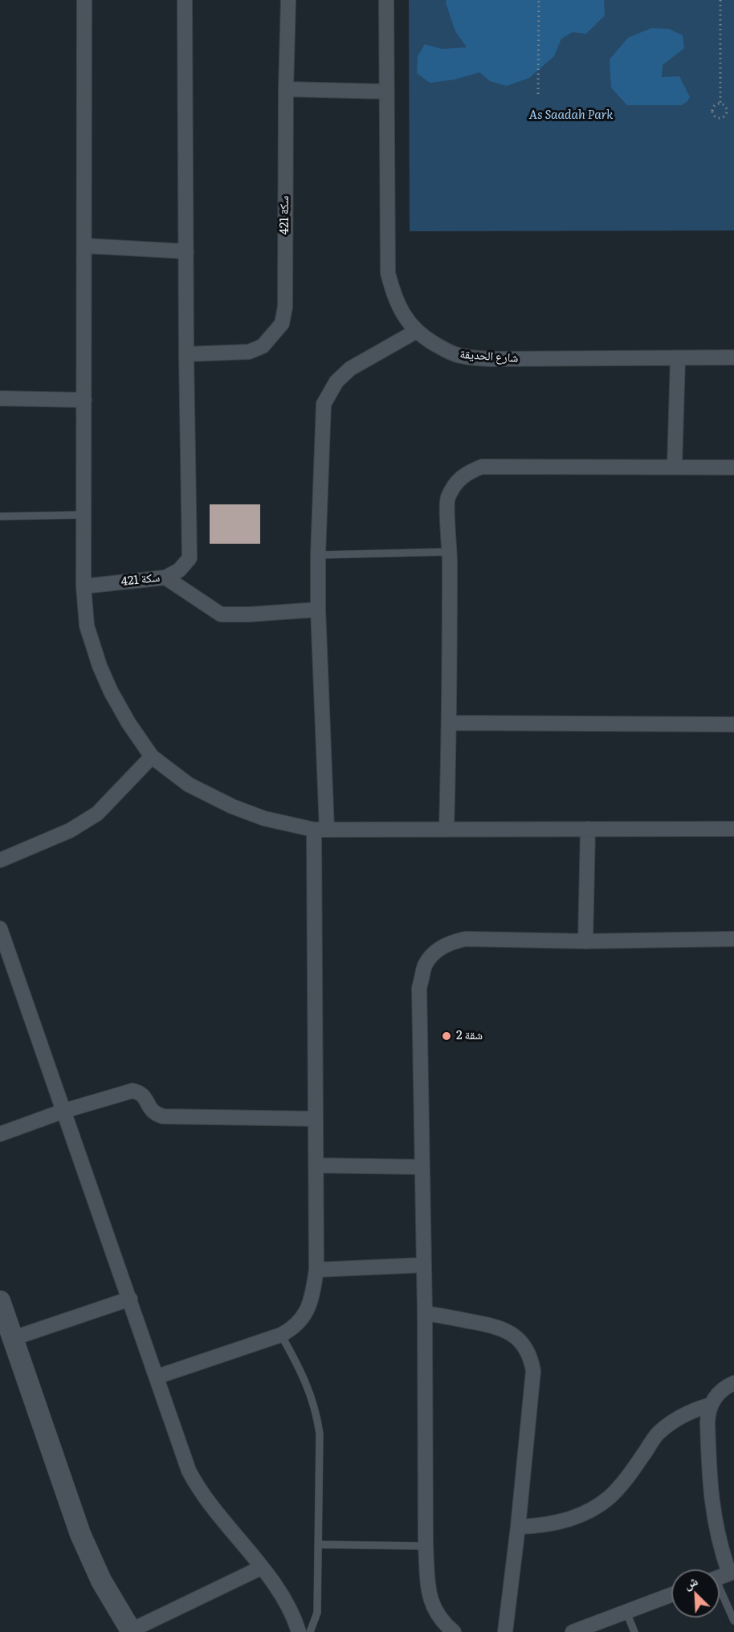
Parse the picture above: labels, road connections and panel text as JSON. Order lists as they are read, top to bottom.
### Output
{
  "streets": {
    "street": ["سكة 421", "شارع الحديقة"]
  },
  "parks": ["As Saadah Park"],
  "places": ["شقة 2"],
  "north": "top left"
}
